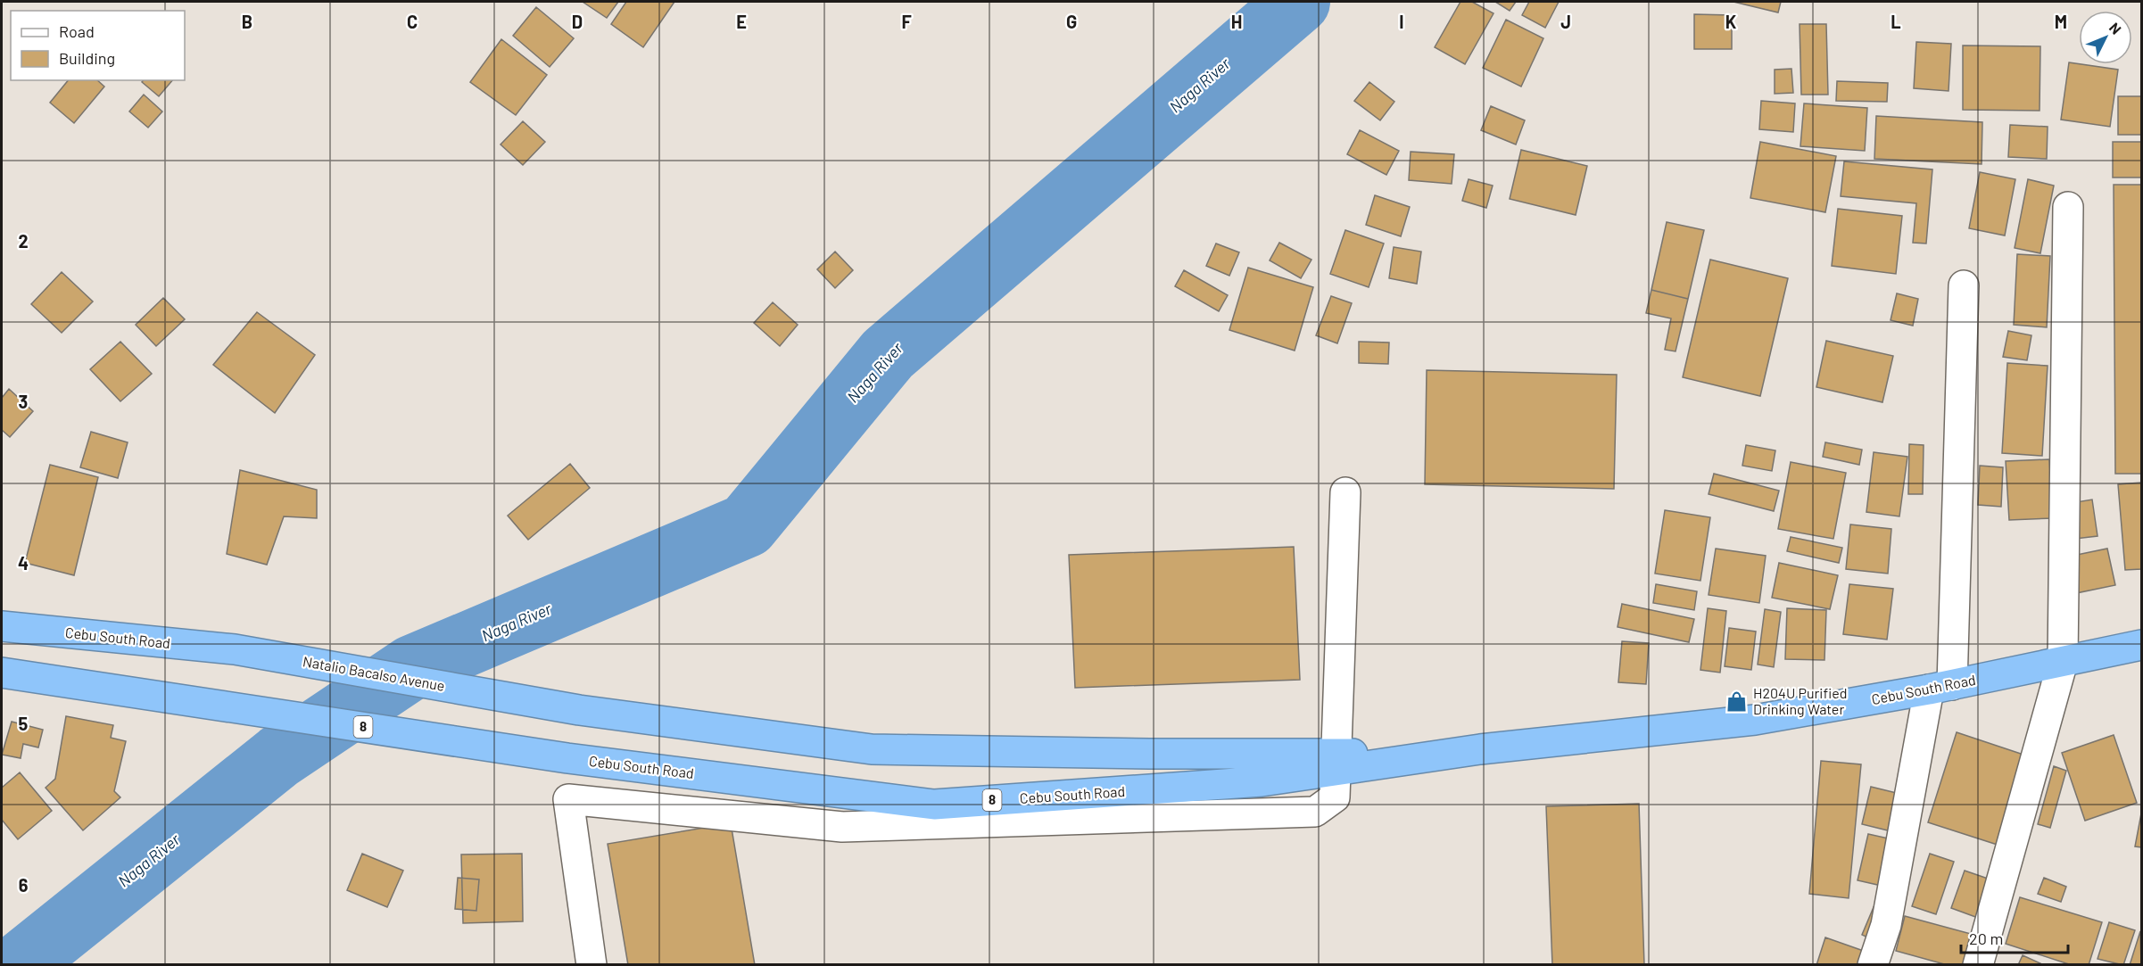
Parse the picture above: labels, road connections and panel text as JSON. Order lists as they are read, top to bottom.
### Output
{
  "streets": {
    "highway": ["Cebu South Road", "Natalio Bacalso Avenue", "8"]
  },
  "crossings": [
    ["Cebu South Road", "Natalio Bacalso Avenue"]
  ],
  "water": ["Naga River"],
  "places": {
    "shop": ["H204U Purified Drinking Water"]
  },
  "legend": ["Road", "Building"],
  "scale_bar": "20 m",
  "north": "top right",
  "grid": {
    "columns": [
      "B",
      "C",
      "D",
      "E",
      "F",
      "G",
      "H",
      "I",
      "J",
      "K",
      "L",
      "M"
    ],
    "rows": [
      "2",
      "3",
      "4",
      "5",
      "6"
    ]
  }
}
